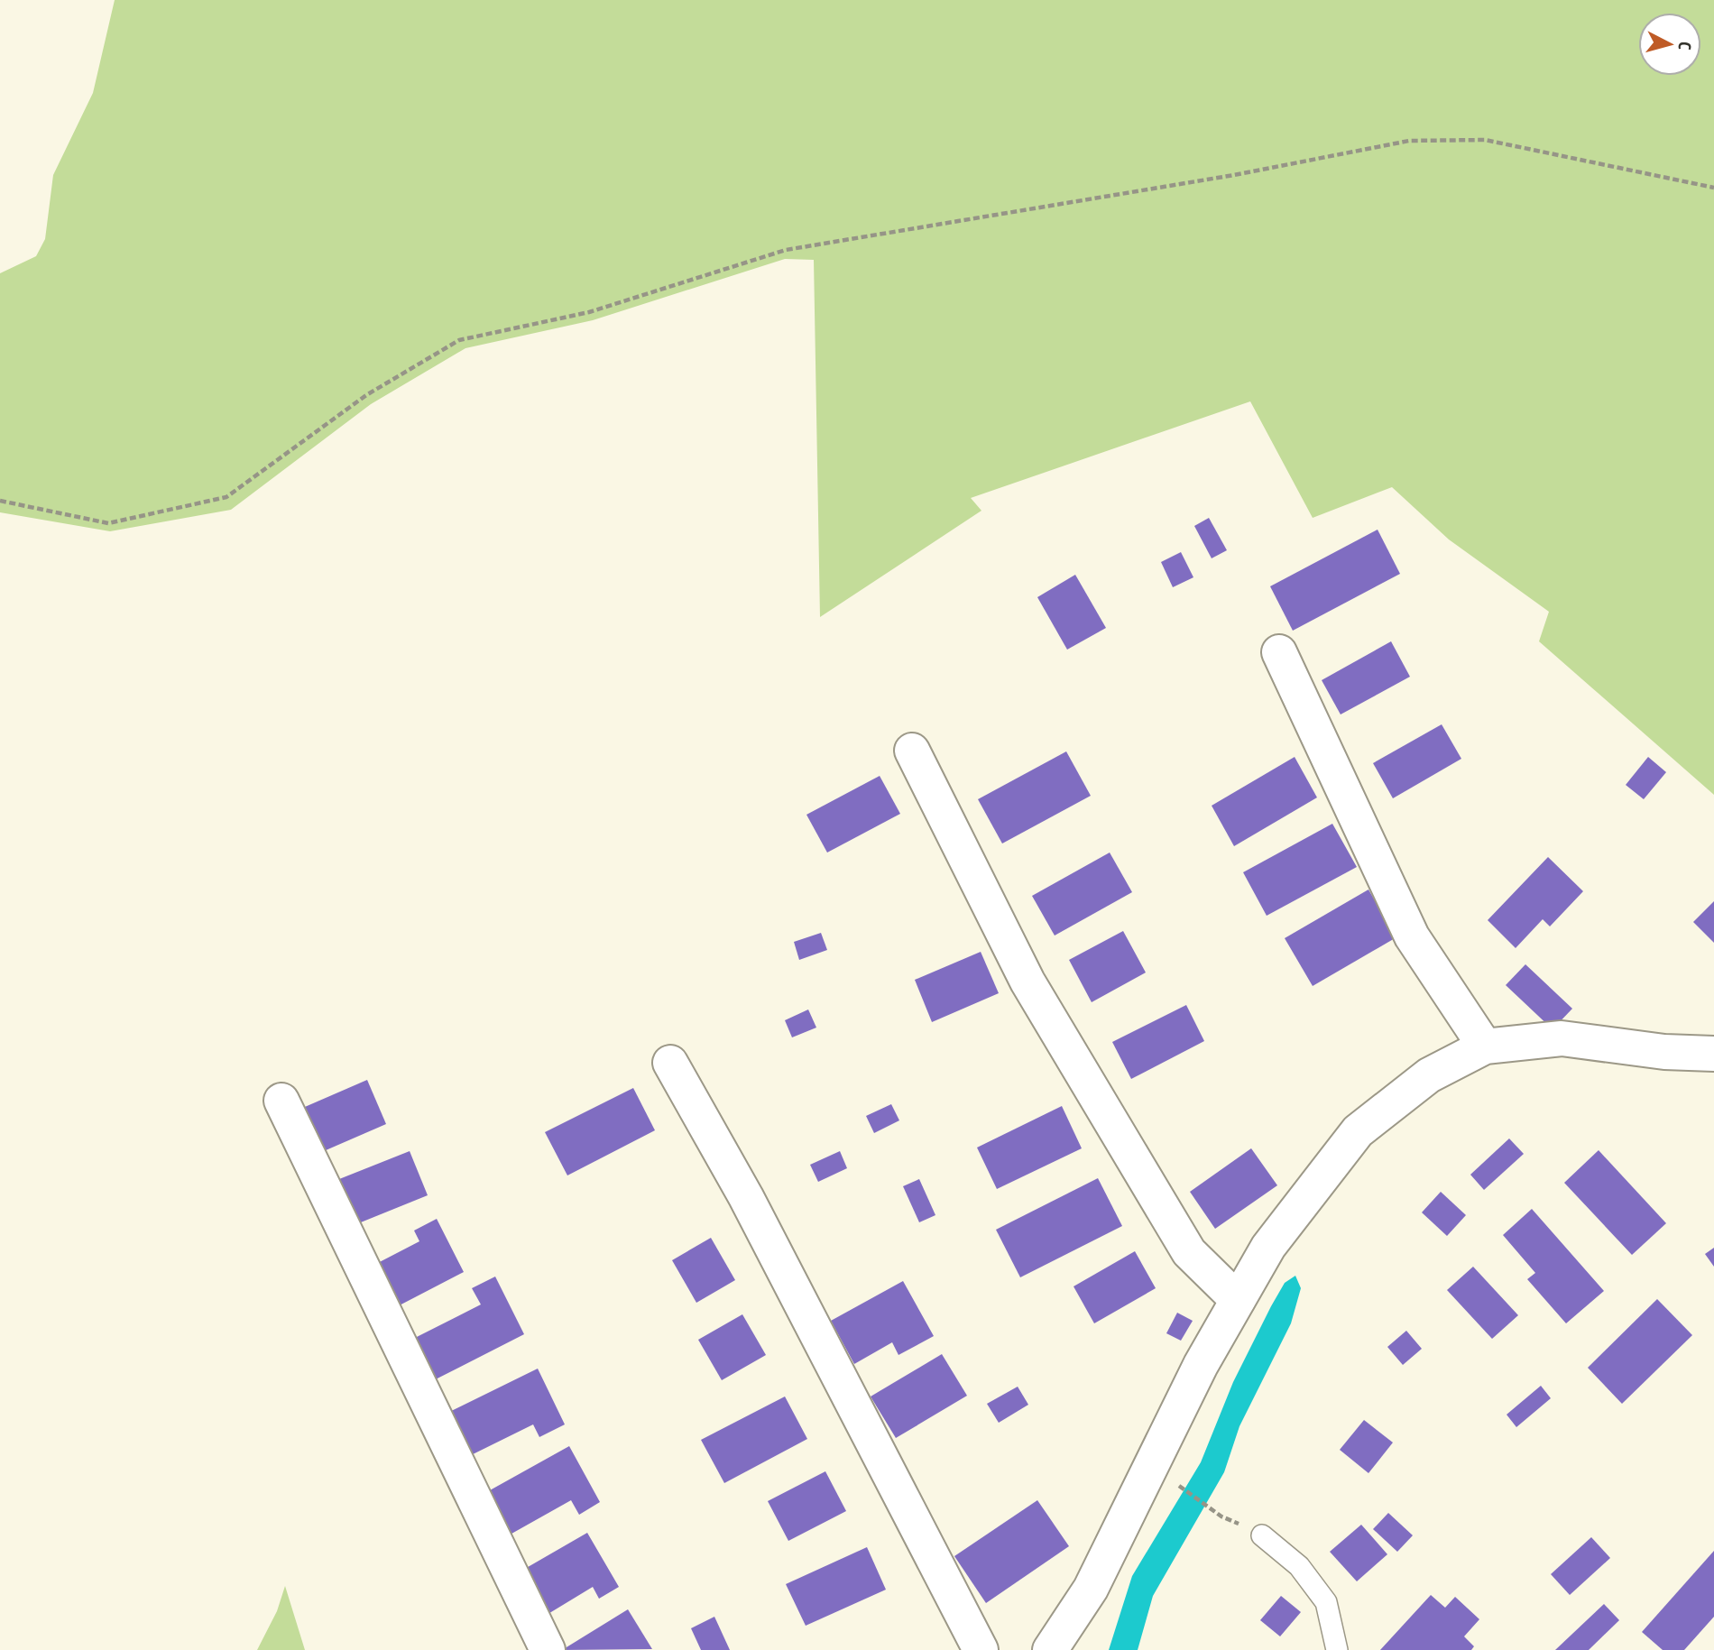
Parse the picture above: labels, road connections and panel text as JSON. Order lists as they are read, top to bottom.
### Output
{
  "north": "right"
}
